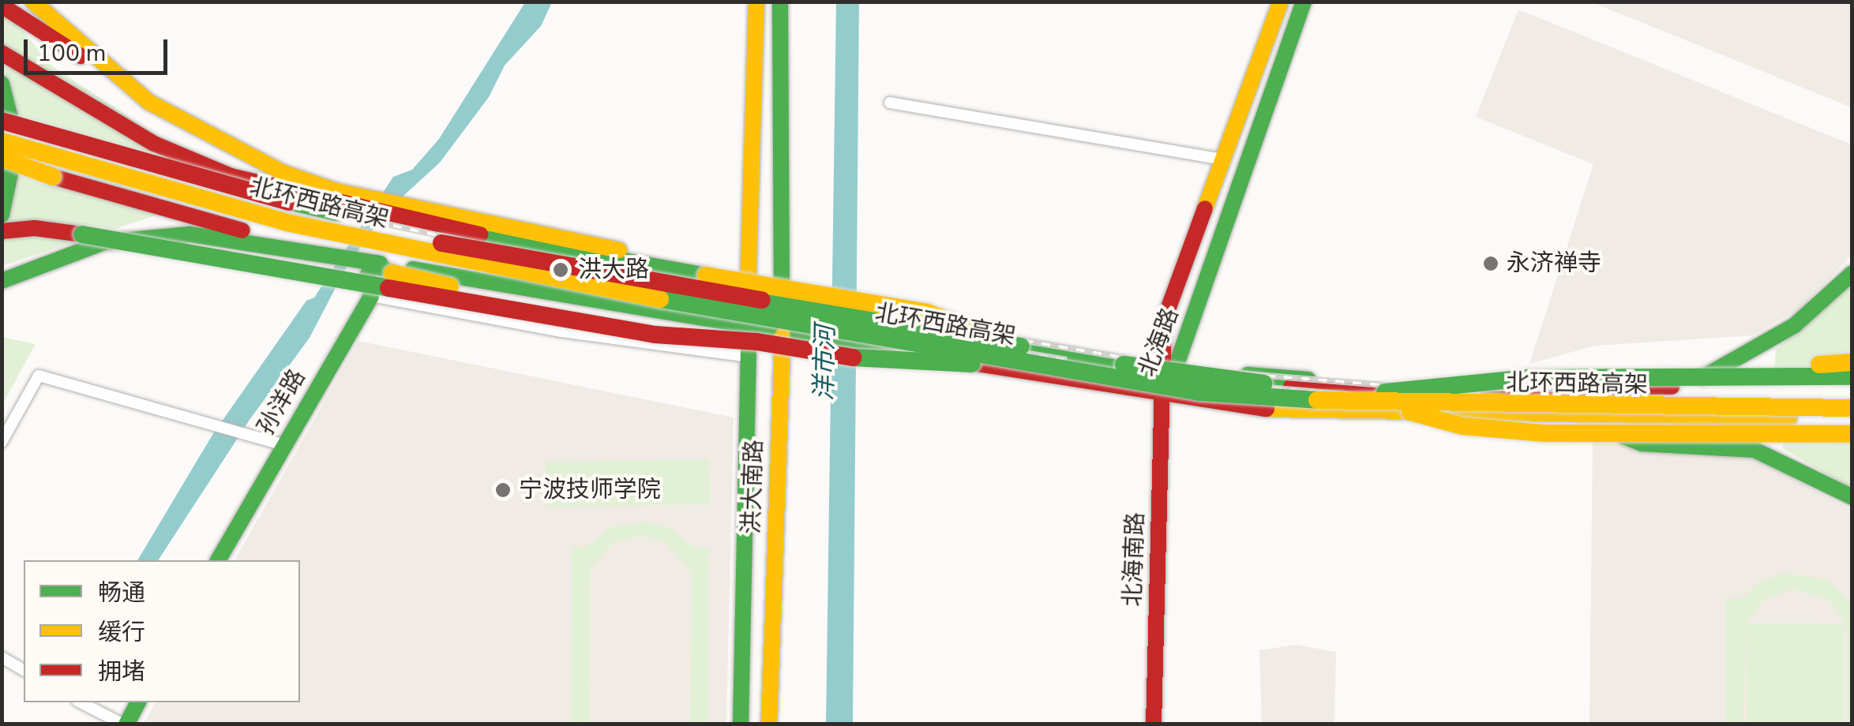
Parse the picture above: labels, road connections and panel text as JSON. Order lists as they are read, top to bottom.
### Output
{
  "streets": {
    "main road": [
      "北环西路高架",
      "北海路",
      "孙洋路",
      "洪大南路",
      "北海南路"
    ]
  },
  "crossings": [
    ["北海路", "北海南路"]
  ],
  "water": ["洋市河"],
  "places": ["永济禅寺", "洪大路", "宁波技师学院"],
  "legend": ["畅通", "缓行", "拥堵"],
  "scale_bar": "100 m"
}
